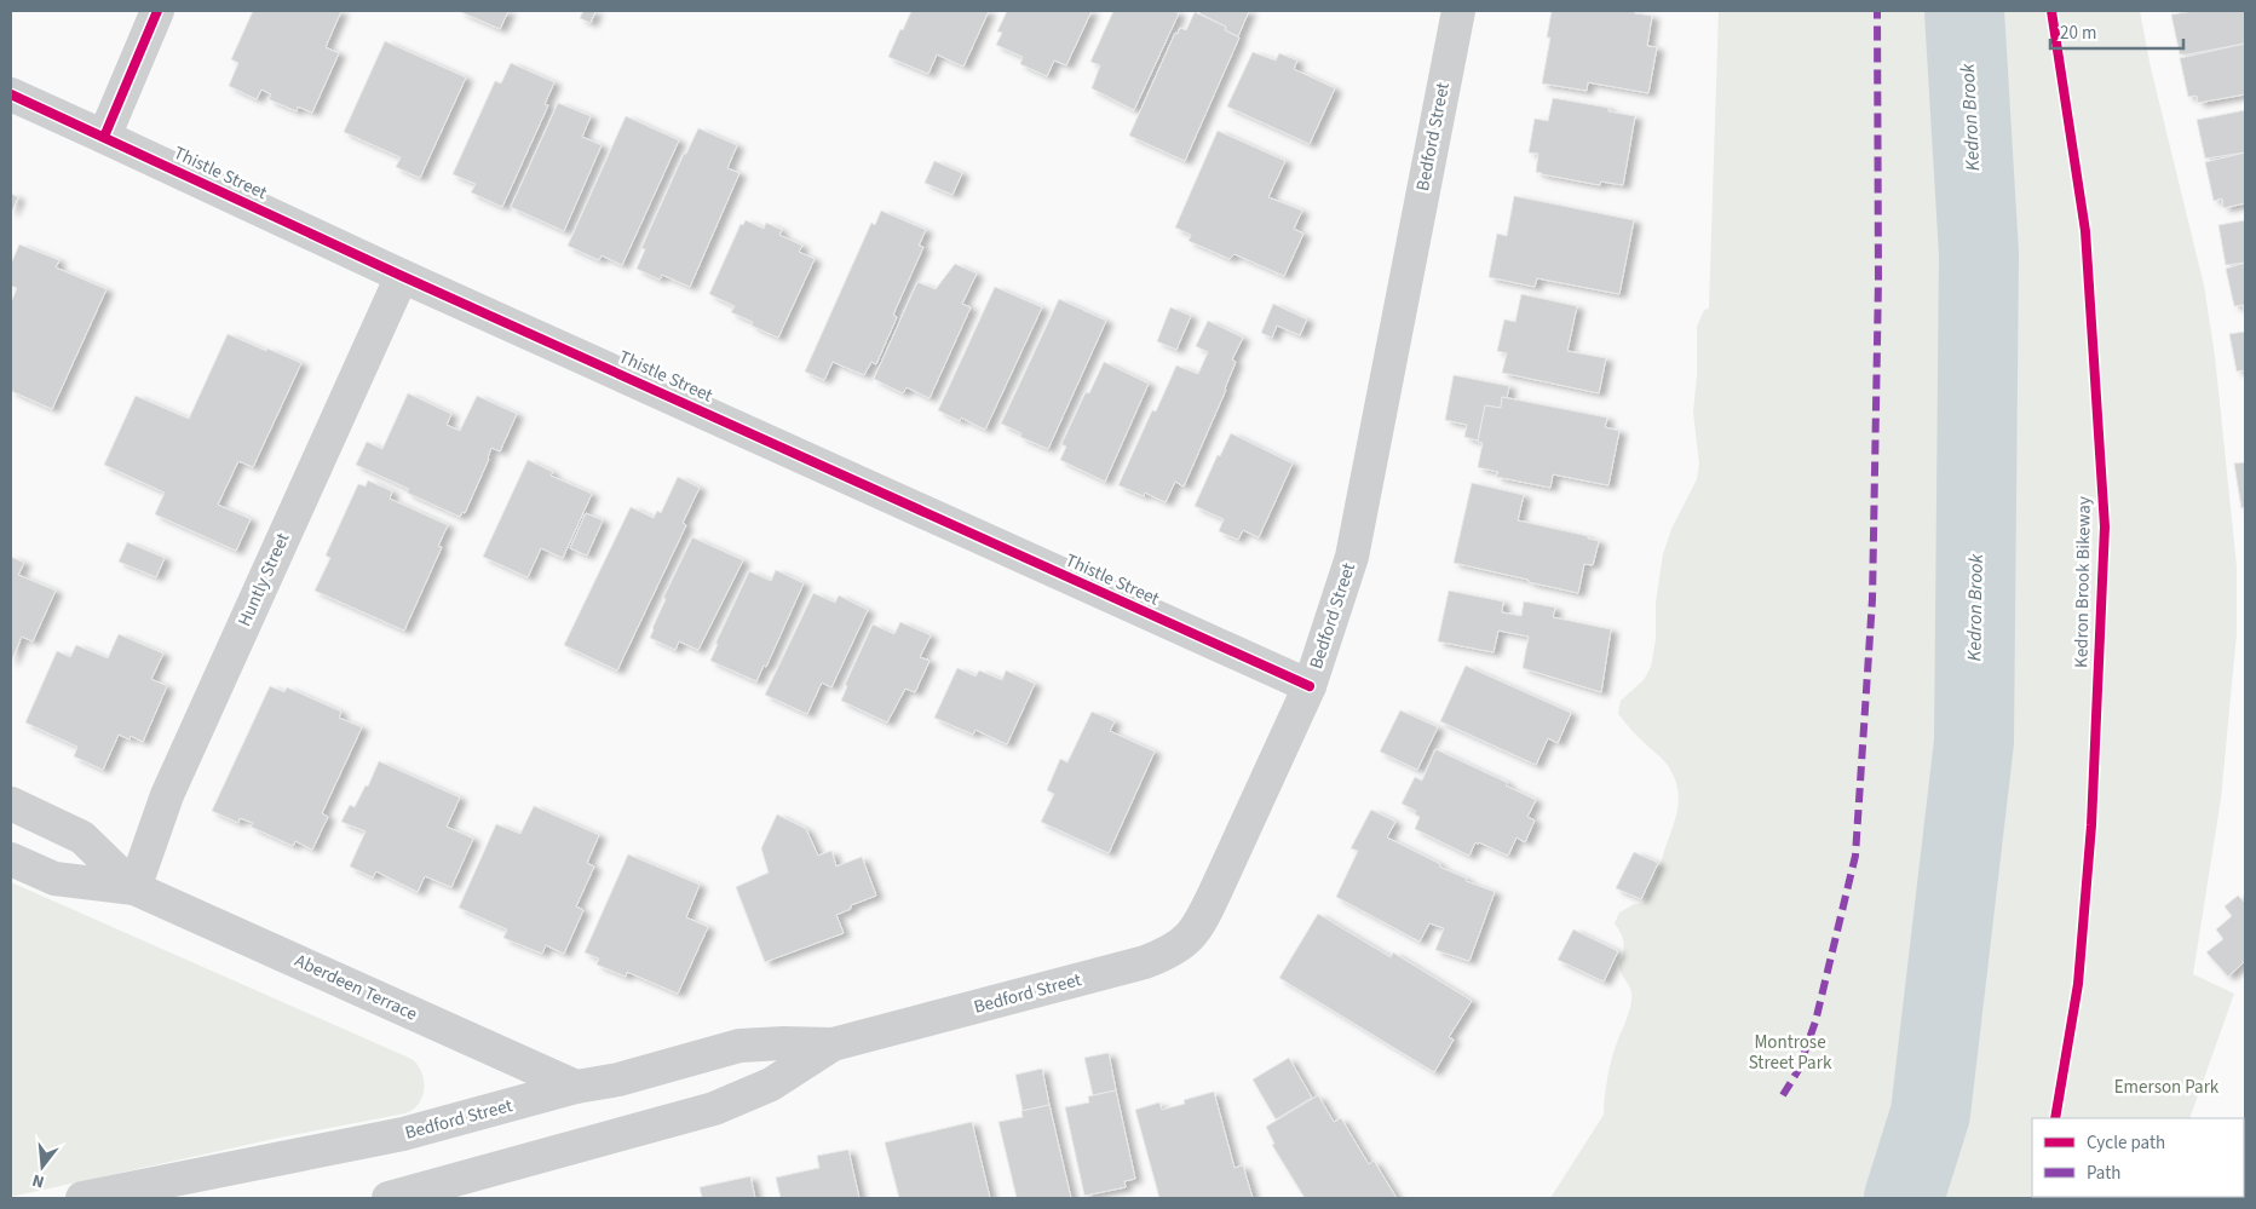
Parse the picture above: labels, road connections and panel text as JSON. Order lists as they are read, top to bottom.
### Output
{
  "streets": {
    "street": [
      "Bedford Street",
      "Thistle Street",
      "Huntly Street",
      "Aberdeen Terrace"
    ],
    "cycle path": ["Kedron Brook Bikeway"]
  },
  "crossings": [
    ["Bedford Street", "Thistle Street"],
    ["Bedford Street", "Aberdeen Terrace"],
    ["Thistle Street", "Huntly Street"],
    ["Huntly Street", "Aberdeen Terrace"]
  ],
  "water": ["Kedron Brook"],
  "parks": ["Montrose Street Park", "Emerson Park"],
  "legend": ["Cycle path", "Path"],
  "scale_bar": "20 m",
  "north": "bottom"
}
